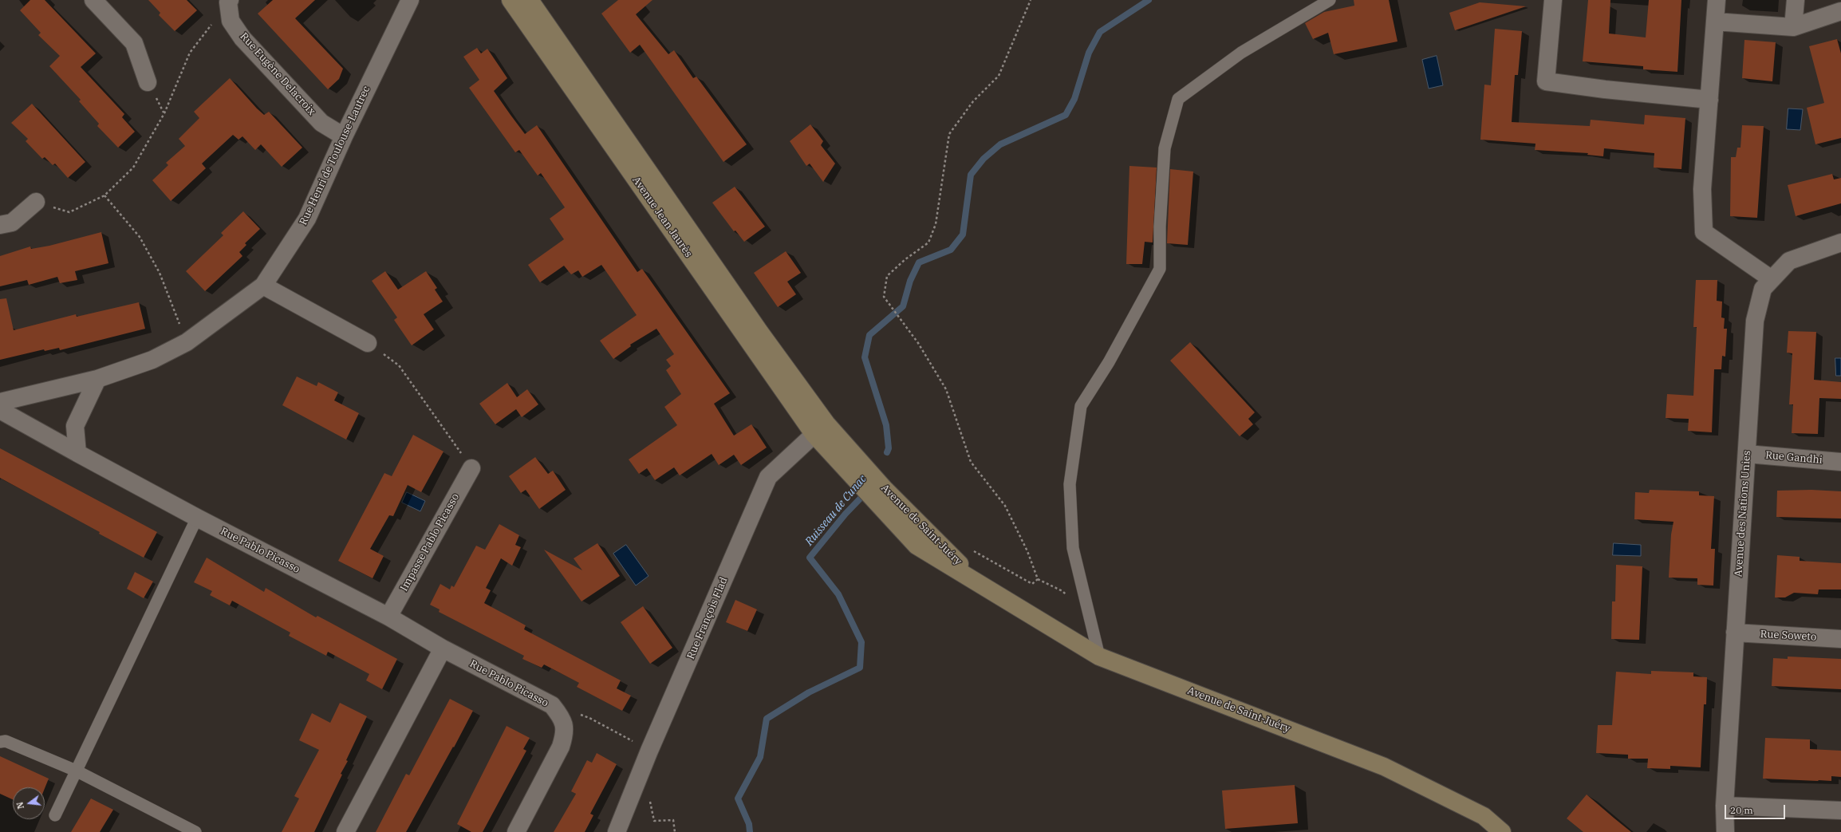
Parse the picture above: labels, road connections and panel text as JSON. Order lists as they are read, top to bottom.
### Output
{
  "streets": {
    "main road": ["Avenue Jean Jaurès", "Avenue de Saint-Juéry"],
    "street": [
      "Rue Eugène Delacroix",
      "Rue Henri de Toulouse-Lautrec",
      "Rue Gandhi",
      "Avenue des Nations Unies",
      "Impasse Pablo Picasso",
      "Rue Pablo Picasso",
      "Rue François Flad",
      "Rue Soweto"
    ]
  },
  "crossings": [
    ["Rue Eugène Delacroix", "Rue Henri de Toulouse-Lautrec"],
    ["Avenue Jean Jaurès", "Avenue de Saint-Juéry"],
    ["Avenue Jean Jaurès", "Rue François Flad"],
    ["Rue Gandhi", "Avenue des Nations Unies"],
    ["Avenue des Nations Unies", "Rue Soweto"],
    ["Avenue de Saint-Juéry", "Rue François Flad"],
    ["Impasse Pablo Picasso", "Rue Pablo Picasso"]
  ],
  "water": ["Ruisseau de Cunac"],
  "scale_bar": "20 m",
  "north": "left"
}
